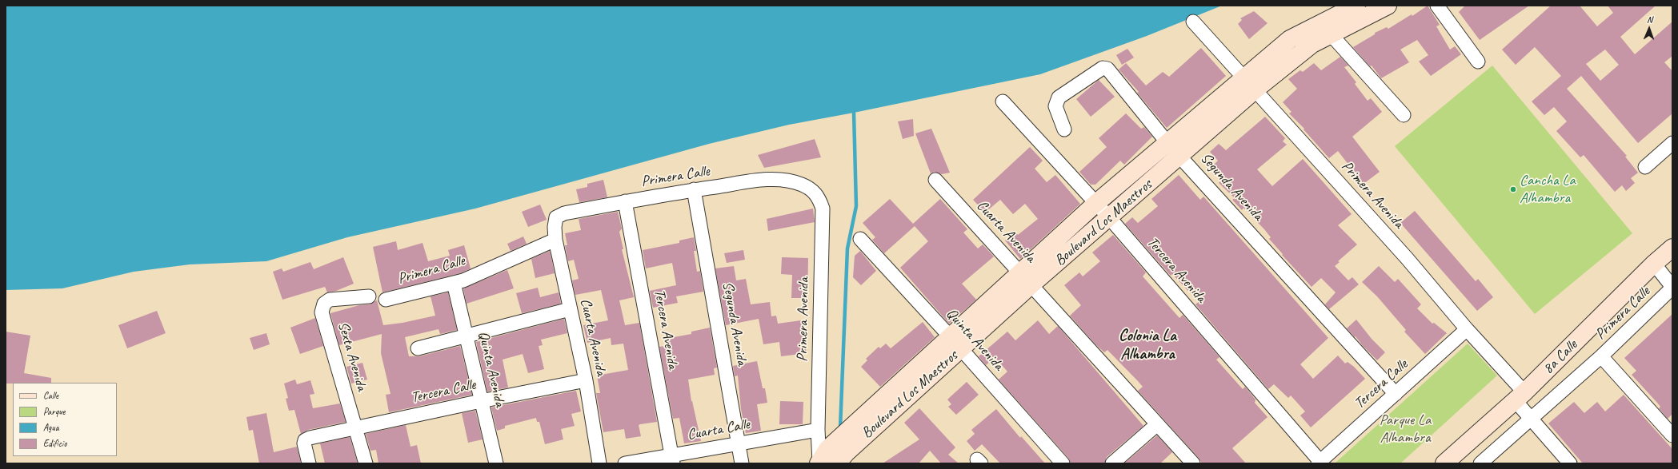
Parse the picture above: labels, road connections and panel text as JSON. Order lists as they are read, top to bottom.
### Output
{
  "streets": {
    "street": [
      "Primera Calle",
      "Segunda Avenida",
      "Primera Avenida",
      "Boulevard Los Maestros",
      "Cuarta Avenida",
      "Tercera Avenida",
      "Quinta Avenida",
      "Sexta Avenida",
      "8a Calle",
      "Tercera Calle",
      "Cuarta Calle"
    ]
  },
  "crossings": [
    ["Primera Calle", "Segunda Avenida"],
    ["Primera Calle", "Primera Avenida"],
    ["Primera Calle", "Cuarta Avenida"],
    ["Primera Calle", "Tercera Avenida"],
    ["Primera Calle", "Quinta Avenida"],
    ["Segunda Avenida", "Boulevard Los Maestros"],
    ["Segunda Avenida", "Tercera Calle"],
    ["Segunda Avenida", "Cuarta Calle"],
    ["Primera Avenida", "Boulevard Los Maestros"],
    ["Primera Avenida", "8a Calle"],
    ["Primera Avenida", "Tercera Calle"],
    ["Primera Avenida", "Cuarta Calle"],
    ["Boulevard Los Maestros", "Cuarta Avenida"],
    ["Boulevard Los Maestros", "Tercera Avenida"],
    ["Boulevard Los Maestros", "Quinta Avenida"],
    ["Cuarta Avenida", "Tercera Calle"],
    ["Tercera Avenida", "Tercera Calle"],
    ["Tercera Avenida", "Cuarta Calle"],
    ["Quinta Avenida", "Tercera Calle"],
    ["Sexta Avenida", "Tercera Calle"]
  ],
  "districts": ["Colonia La Alhambra"],
  "parks": ["Parque La Alhambra"],
  "places": ["Cancha La Alhambra"],
  "legend": [
    "Calle",
    "Parque",
    "Agua",
    "Edificio"
  ],
  "north": "top"
}
